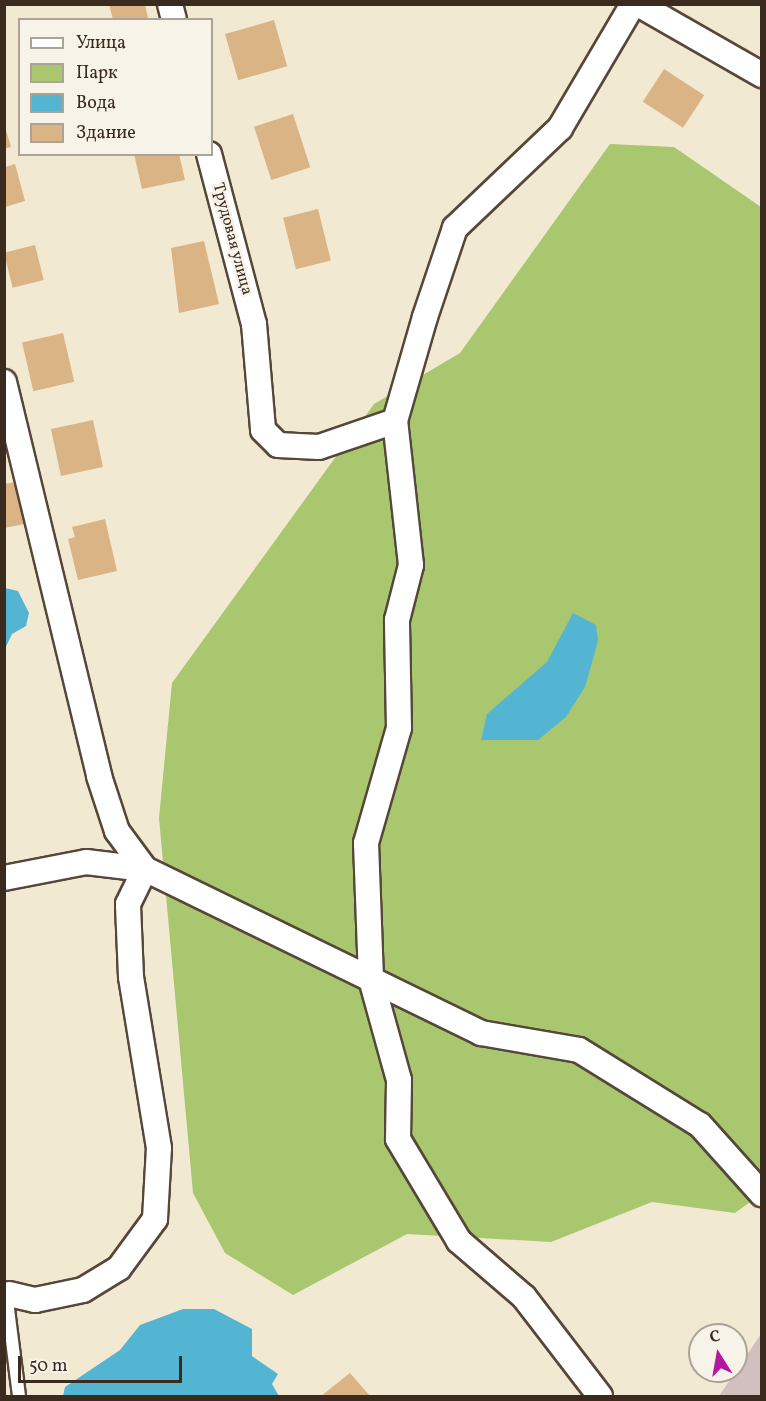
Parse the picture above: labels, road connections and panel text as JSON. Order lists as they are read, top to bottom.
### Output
{
  "streets": {
    "street": ["Трудовая улица"]
  },
  "legend": [
    "Улица",
    "Парк",
    "Вода",
    "Здание"
  ],
  "scale_bar": "50 m",
  "north": "top"
}
